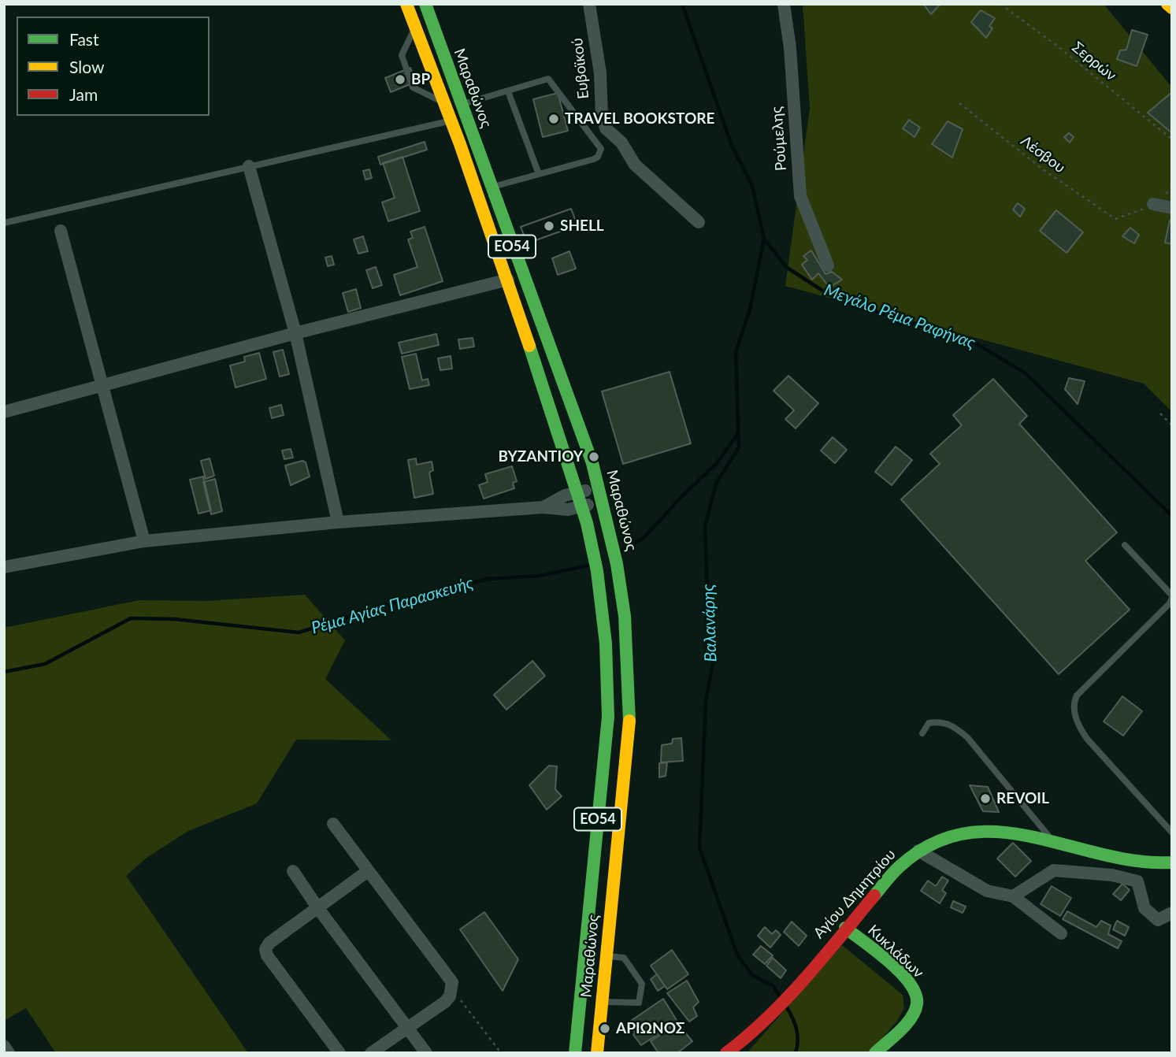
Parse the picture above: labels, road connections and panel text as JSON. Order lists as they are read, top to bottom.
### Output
{
  "streets": {
    "main road": [
      "Μαραθώνος",
      "ΕΟ54",
      "Αγίου Δημητρίου",
      "Κυκλάδων"
    ],
    "street": ["Ευβοϊκού", "Ρούμελης"],
    "path": ["Σερρών", "Λέσβου"]
  },
  "crossings": [
    ["Αγίου Δημητρίου", "Κυκλάδων"]
  ],
  "water": ["Μεγάλο Ρέμα Ραφήνας", "Ρέμα Αγίας Παρασκευής", "Βαλανάρης"],
  "places": [
    "BP",
    "TRAVEL BOOKSTORE",
    "SHELL",
    "ΒΥΖΑΝΤΙΟΥ",
    "REVOIL",
    "ΑΡΙΩΝΟΣ"
  ],
  "legend": ["Fast", "Slow", "Jam"]
}
